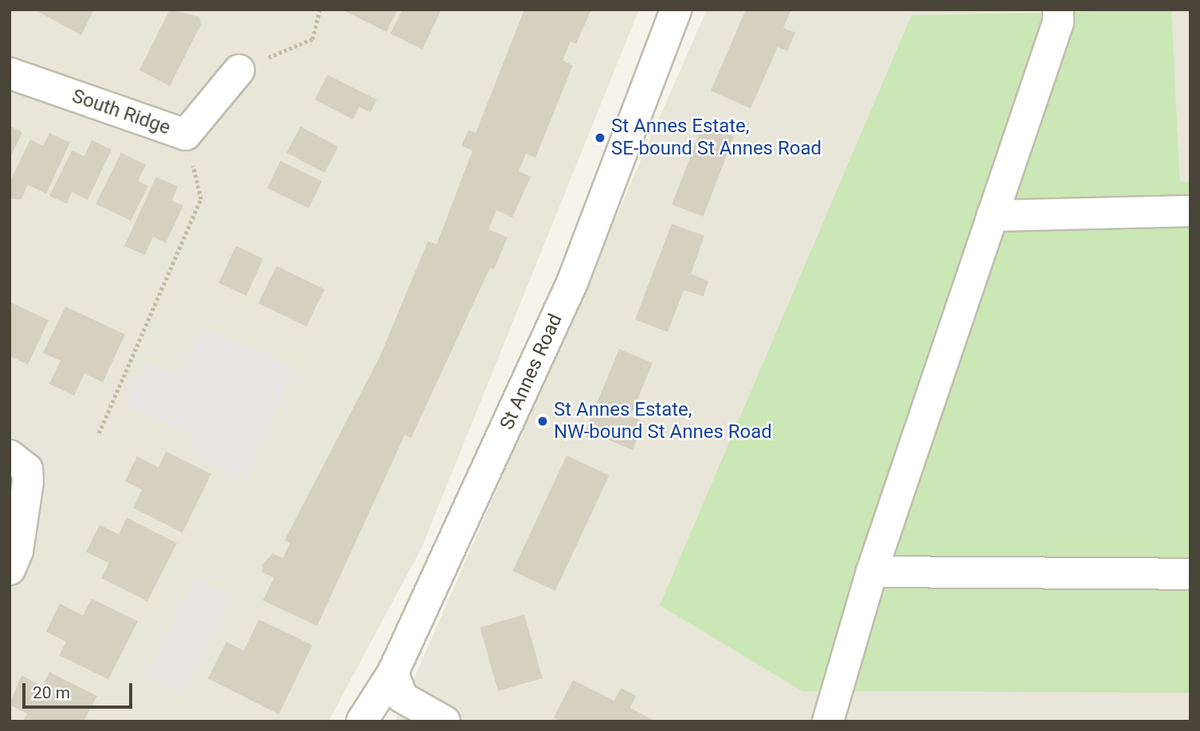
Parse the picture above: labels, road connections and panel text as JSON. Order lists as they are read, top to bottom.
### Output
{
  "streets": {
    "street": ["South Ridge", "St Annes Road"]
  },
  "places": ["St Annes Estate, SE-bound St Annes Road", "St Annes Estate, NW-bound St Annes Road"],
  "scale_bar": "20 m"
}
